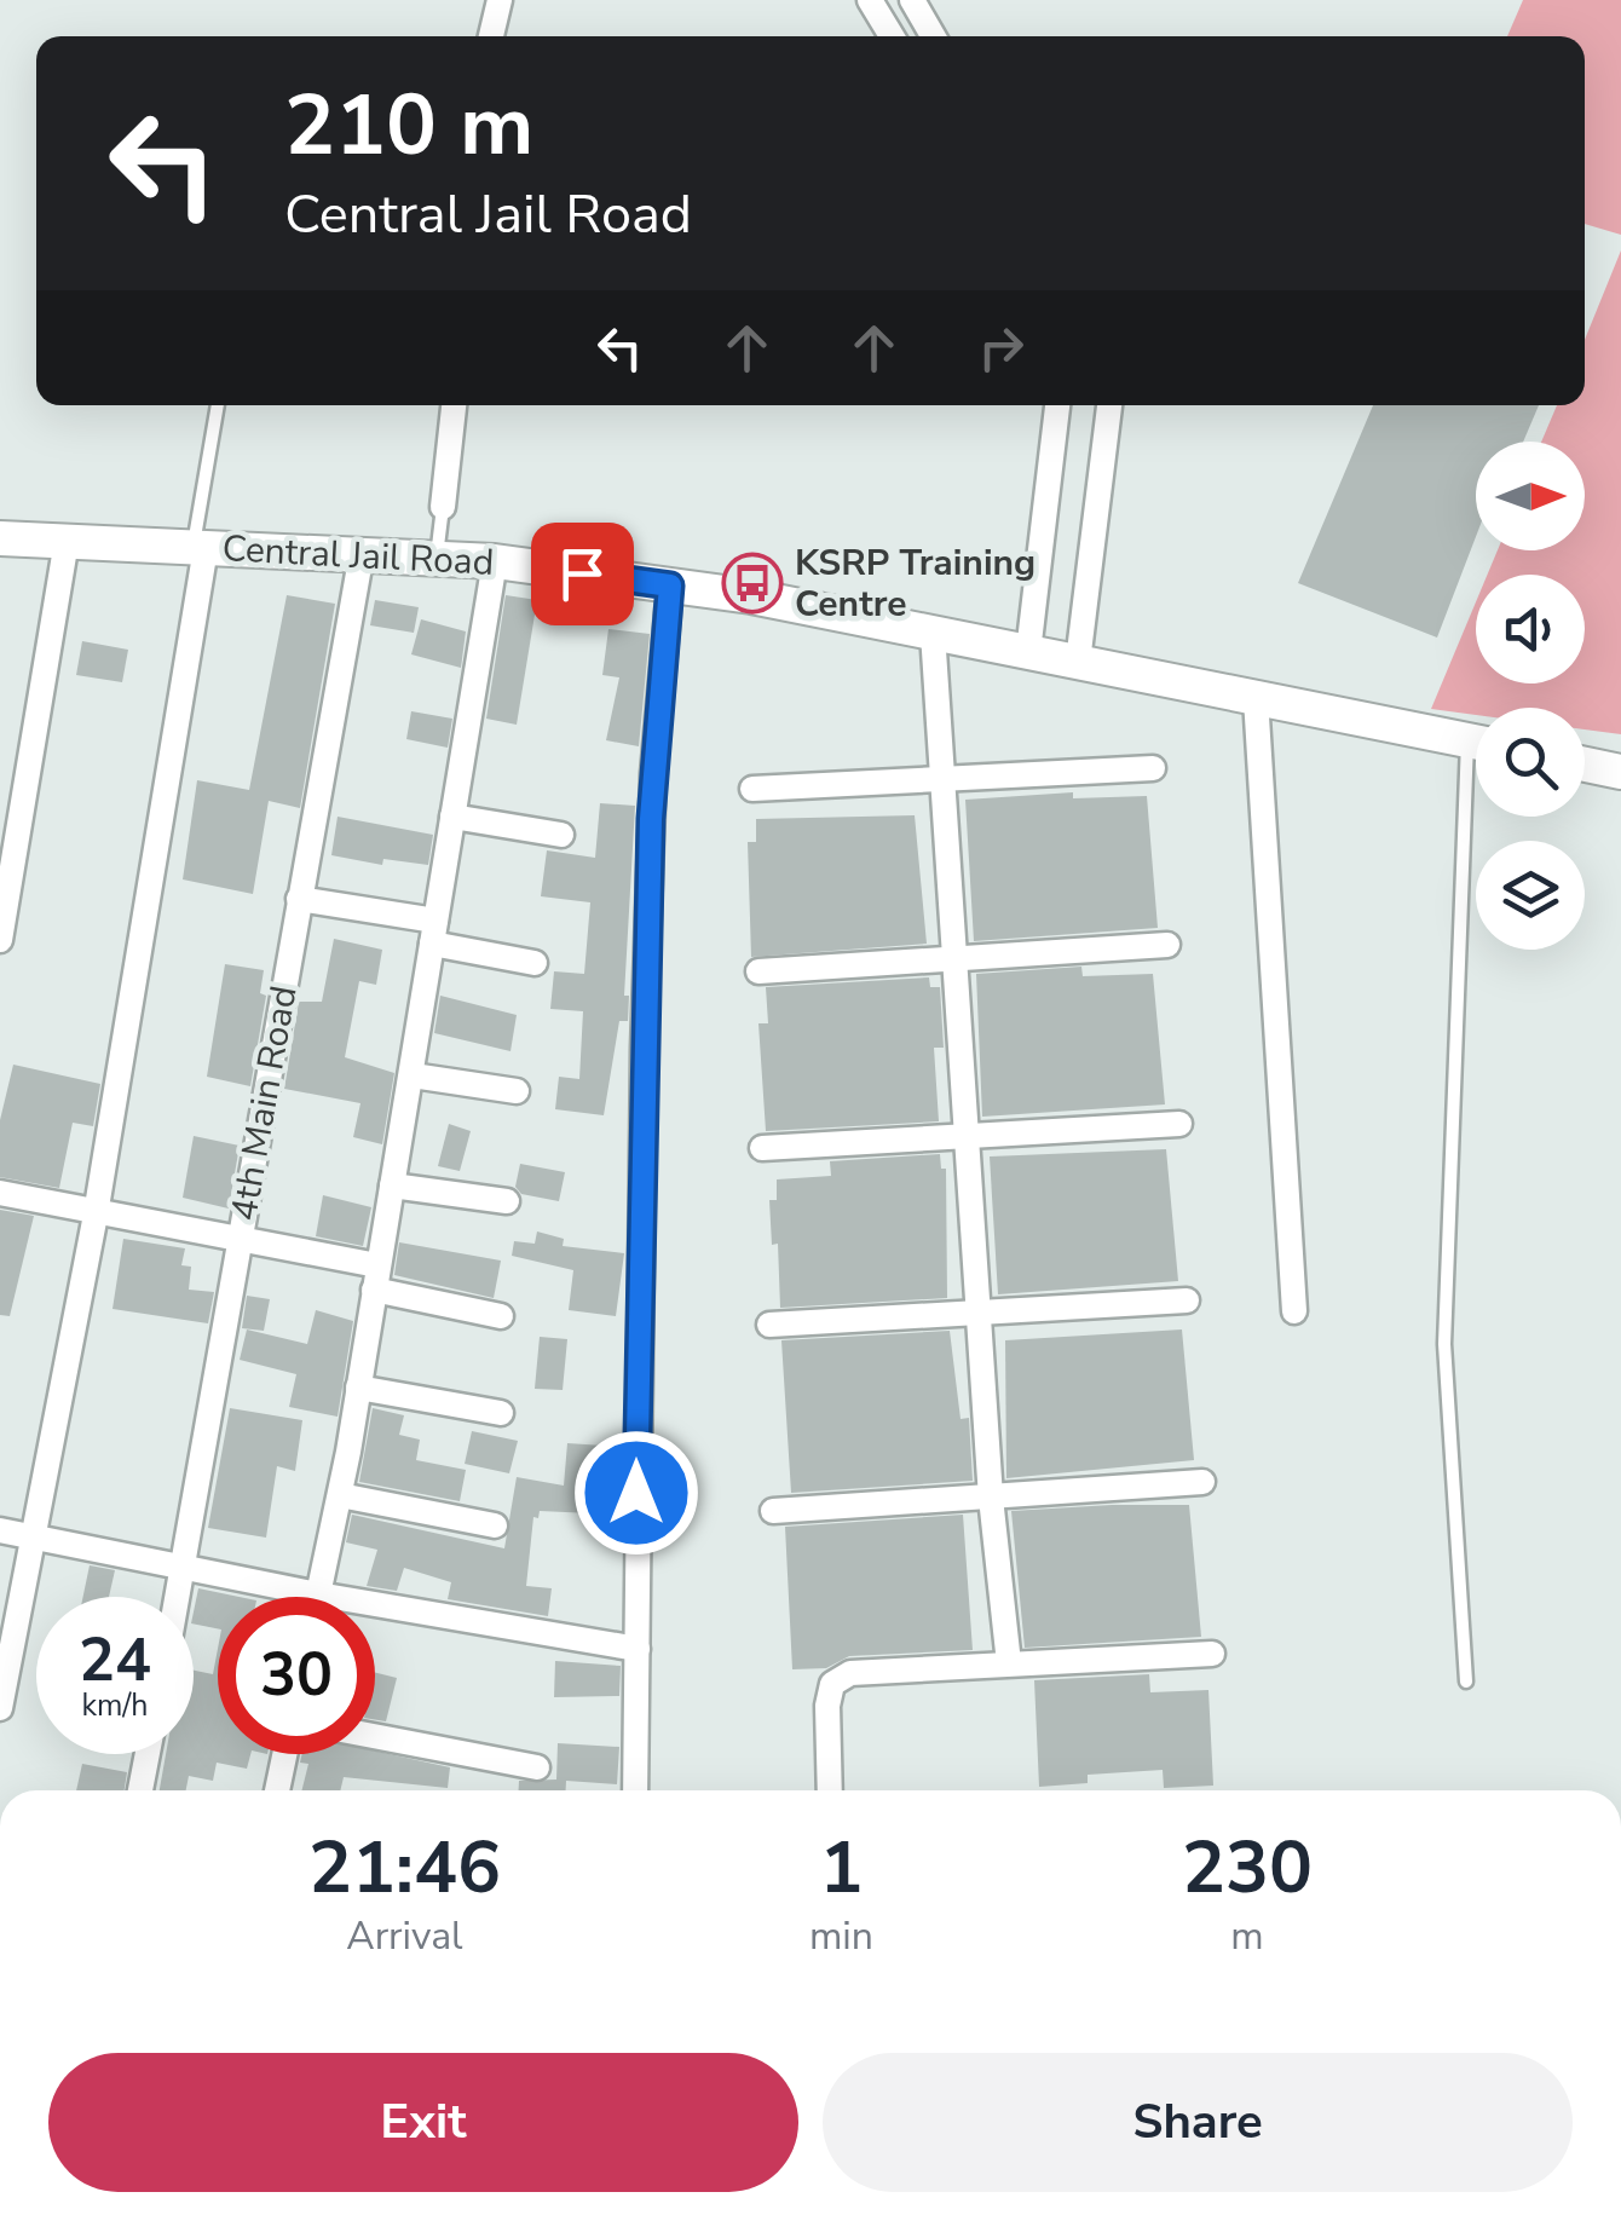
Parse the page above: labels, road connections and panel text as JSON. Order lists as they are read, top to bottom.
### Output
{
  "streets": {
    "main road": ["Central Jail Road"],
    "street": ["4th Main Road"]
  },
  "crossings": [
    ["Central Jail Road", "4th Main Road"]
  ],
  "places": {
    "bus stop": ["KSRP Training Centre"]
  },
  "north": "right",
  "page": {
    "turn": ["210 m", "Central Jail Road"],
    "speed": "24 km/h",
    "limit": "30",
    "eta": [
      "21:46",
      "Arrival",
      "1",
      "min",
      "230",
      "m"
    ],
    "buttons": ["Exit", "Share"]
  }
}
